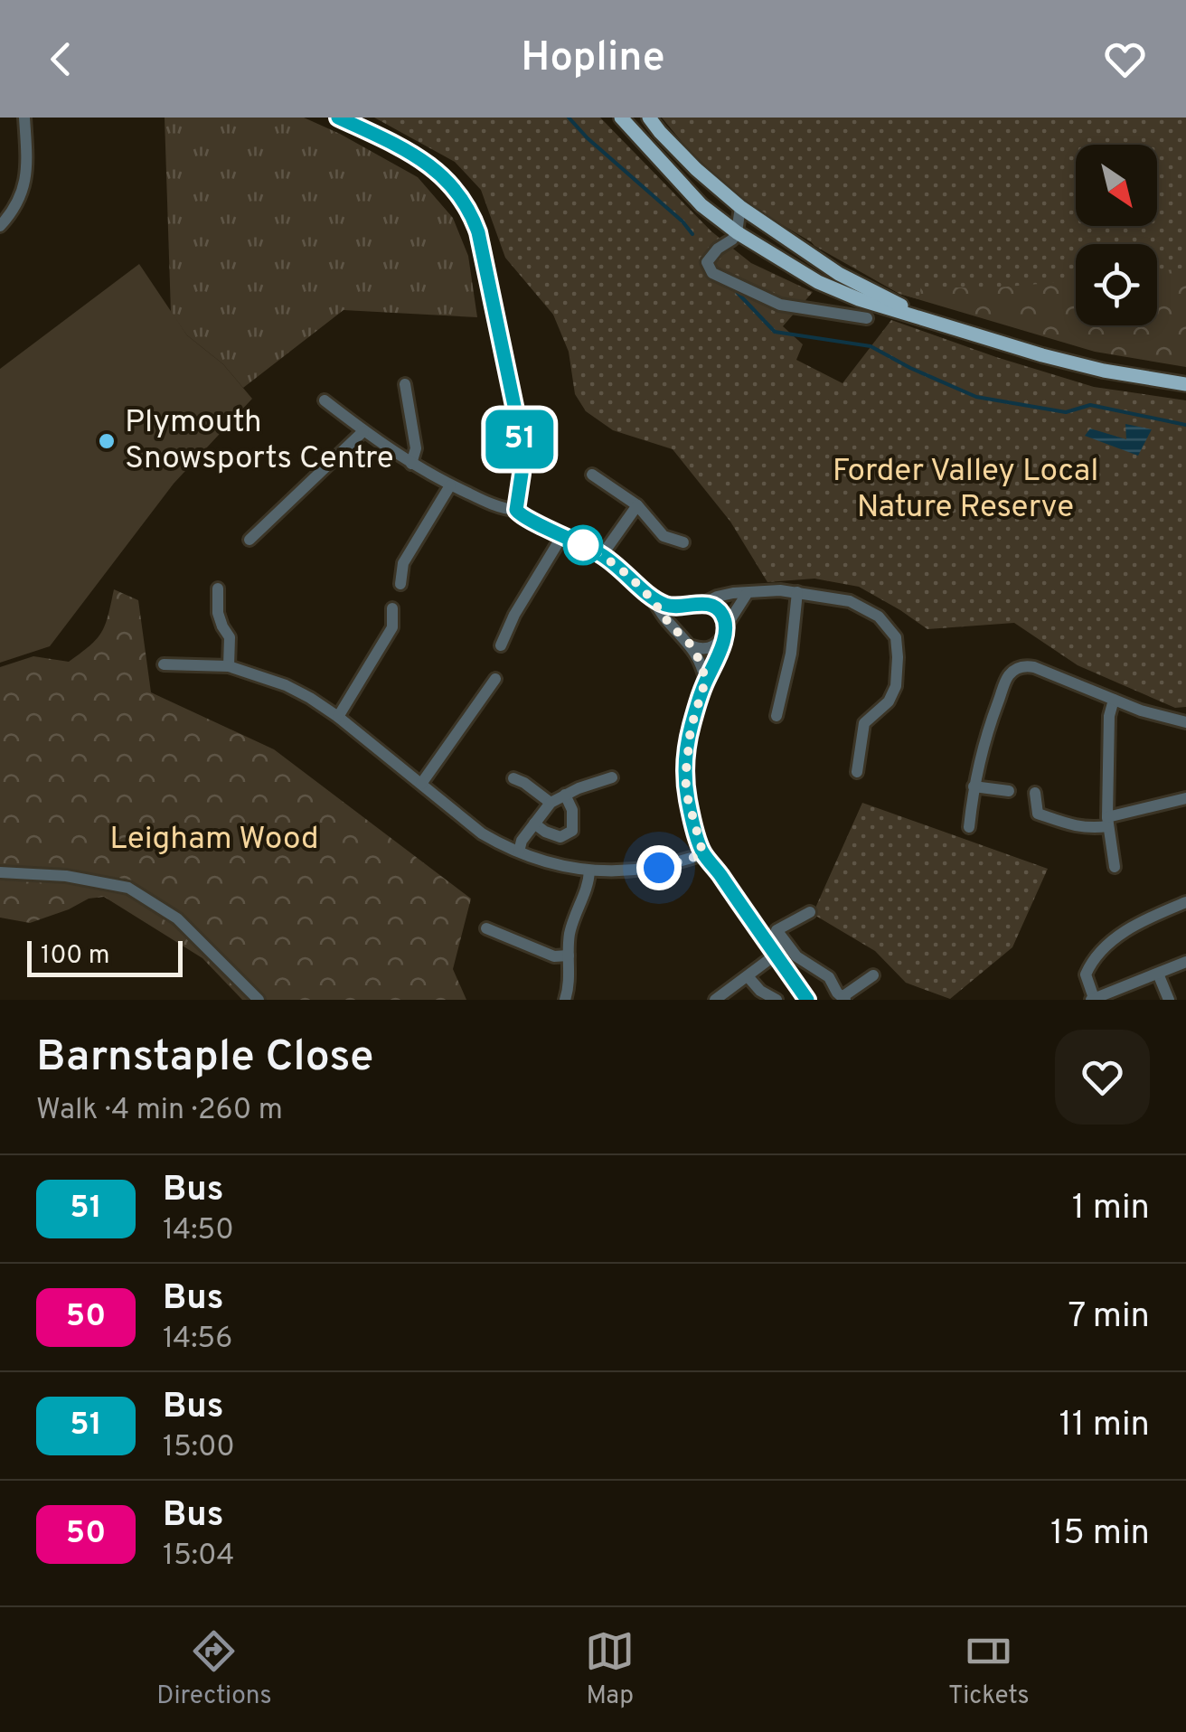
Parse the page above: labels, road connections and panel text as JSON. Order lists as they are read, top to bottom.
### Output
{
  "parks": ["Forder Valley Local Nature Reserve", "Leigham Wood"],
  "places": ["Plymouth Snowsports Centre"],
  "lines": ["bus line 51"],
  "scale_bar": "100 m",
  "north": "bottom right",
  "page": {
    "header": "Hopline",
    "on_map": "51",
    "scale": "100 m",
    "heading": ["Barnstaple Close", "Walk · 4 min · 260 m"],
    "list": [
      {
        "mark": "51",
        "name": "Bus",
        "note": "14:50",
        "value": "1 min"
      },
      {
        "mark": "50",
        "name": "Bus",
        "note": "14:56",
        "value": "7 min"
      },
      {
        "mark": "51",
        "name": "Bus",
        "note": "15:00",
        "value": "11 min"
      },
      {
        "mark": "50",
        "name": "Bus",
        "note": "15:04",
        "value": "15 min"
      }
    ],
    "tabs": ["Directions", "Map", "Tickets"]
  }
}
